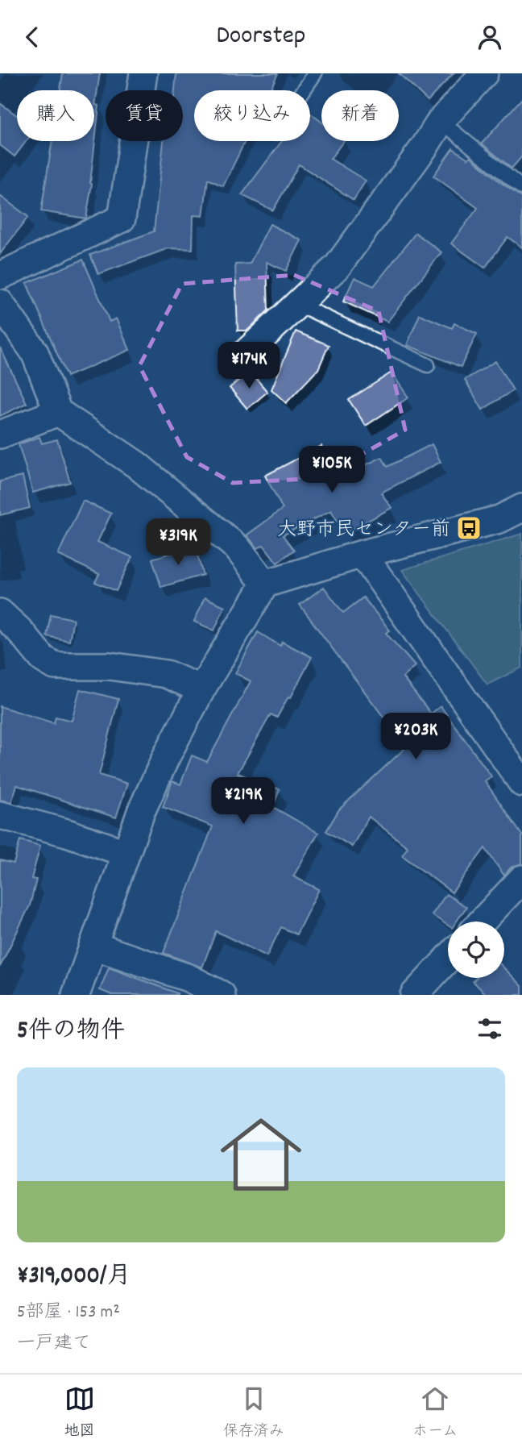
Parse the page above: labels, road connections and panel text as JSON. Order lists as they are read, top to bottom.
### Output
{
  "places": {
    "bus stop": ["大野市民センター前"]
  },
  "page": {
    "header": "Doorstep",
    "chip": [
      "購入",
      "賃貸",
      "絞り込み",
      "新着"
    ],
    "price": [
      "¥174K",
      "¥105K",
      "¥319K",
      "¥203K",
      "¥219K"
    ],
    "heading": "5件の物件",
    "list": [
      {
        "name": "¥319,000/月",
        "note": "5部屋 · 153 m² · 一戸建て"
      }
    ],
    "tabs": ["地図", "保存済み", "ホーム"]
  }
}
